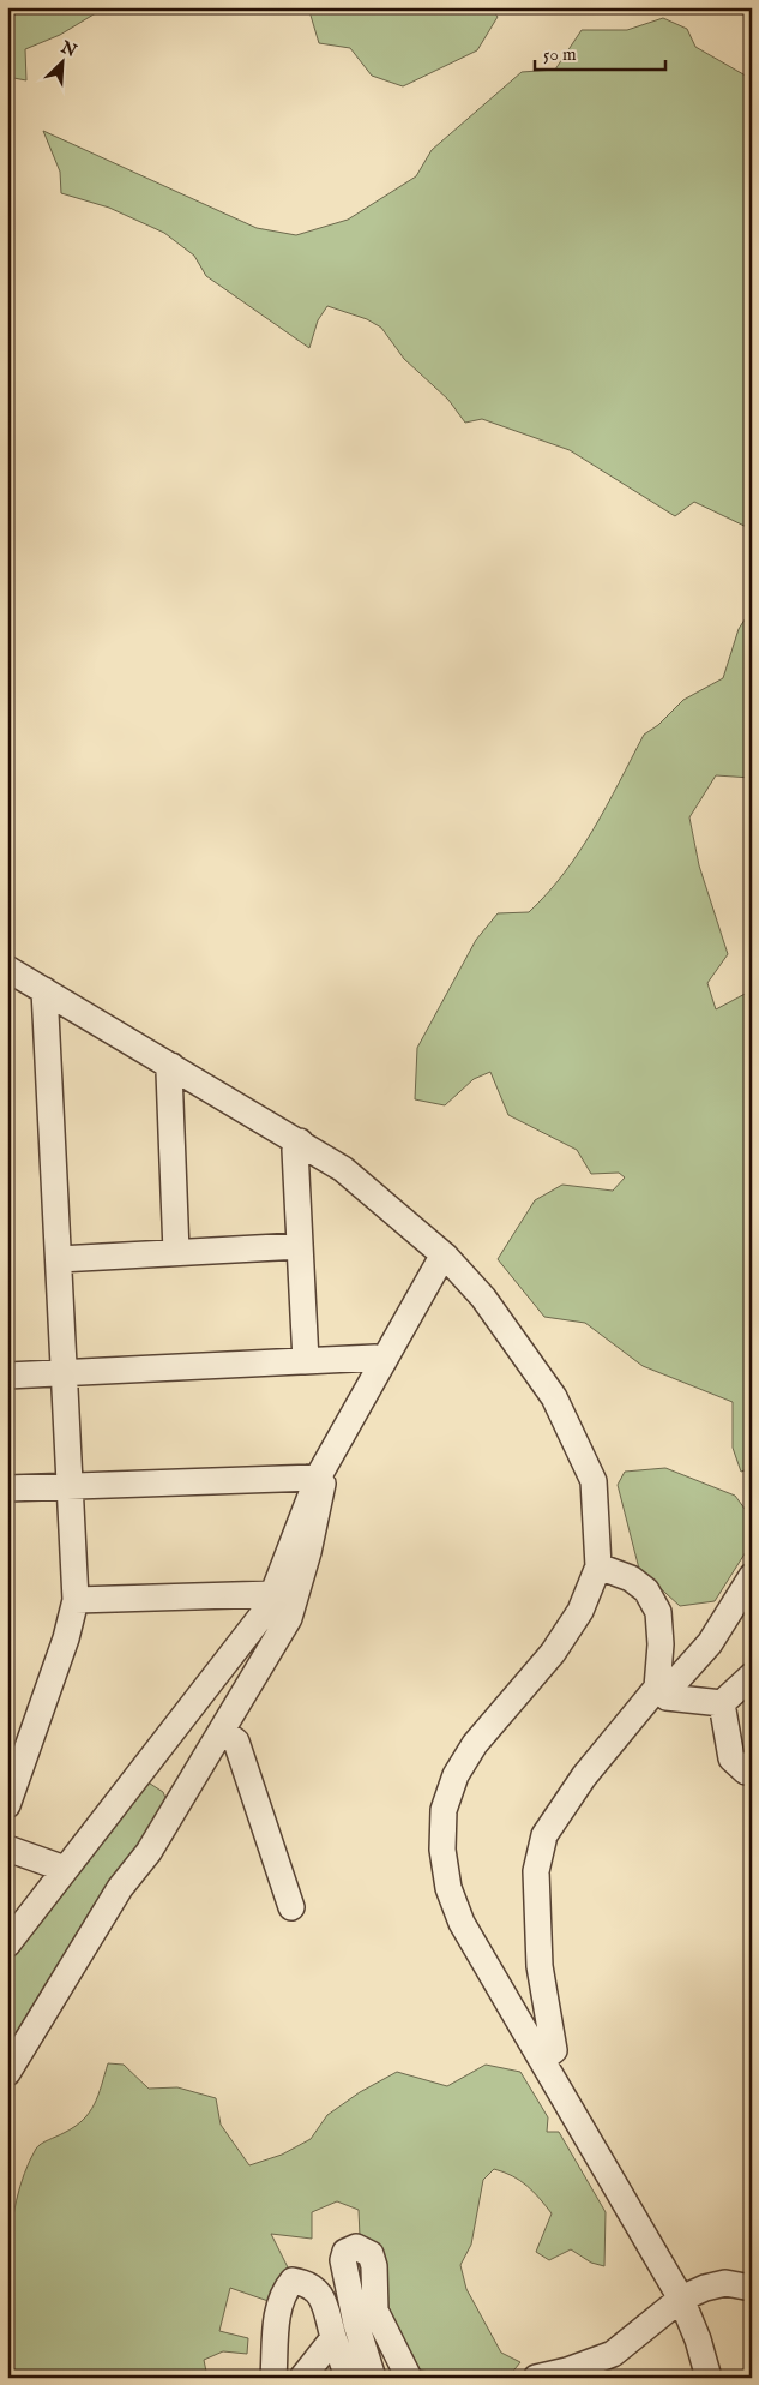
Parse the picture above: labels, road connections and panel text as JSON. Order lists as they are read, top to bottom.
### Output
{
  "scale_bar": "50 m",
  "north": "top right"
}
